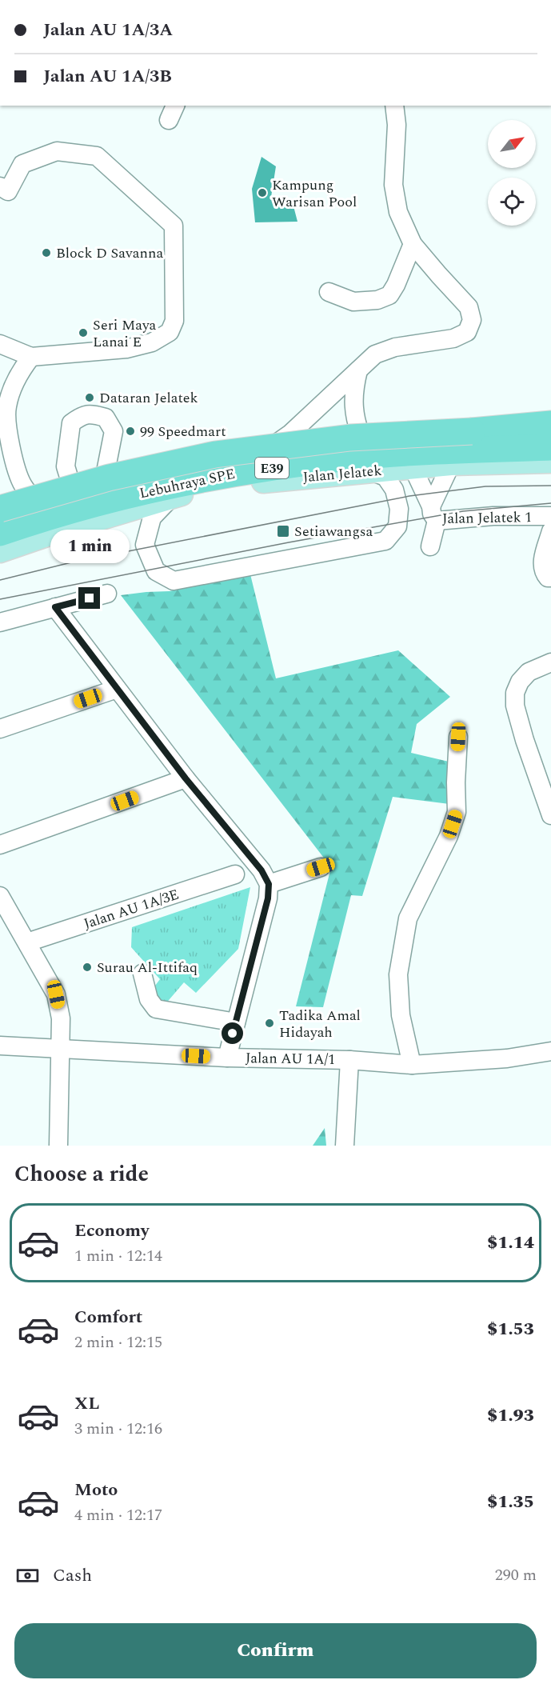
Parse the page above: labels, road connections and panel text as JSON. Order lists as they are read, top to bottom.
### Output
{
  "streets": {
    "highway": ["E39", "Lebuhraya SPE"],
    "main road": ["Jalan Jelatek"],
    "street": ["Jalan Jelatek 1", "Jalan AU 1A/3E", "Jalan AU 1A/1"]
  },
  "crossings": [
    ["Jalan Jelatek", "Jalan Jelatek 1"]
  ],
  "places": {
    "other": [
      "Kampung Warisan Pool",
      "Block D Savanna",
      "Seri Maya Lanai E",
      "Dataran Jelatek",
      "99 Speedmart",
      "Surau Al-Ittifaq",
      "Tadika Amal Hidayah"
    ],
    "transit": ["Setiawangsa"]
  },
  "north": "top right",
  "page": {
    "banner": ["Jalan AU 1A/3A", "Jalan AU 1A/3B"],
    "bubble": "1 min",
    "heading": "Choose a ride",
    "list": [
      {
        "name": "Economy",
        "note": "1 min · 12:14",
        "value": "$1.14"
      },
      {
        "name": "Comfort",
        "note": "2 min · 12:15",
        "value": "$1.53"
      },
      {
        "name": "XL",
        "note": "3 min · 12:16",
        "value": "$1.93"
      },
      {
        "name": "Moto",
        "note": "4 min · 12:17",
        "value": "$1.35"
      }
    ],
    "pay": ["Cash", "290 m"],
    "buttons": "Confirm"
  }
}
